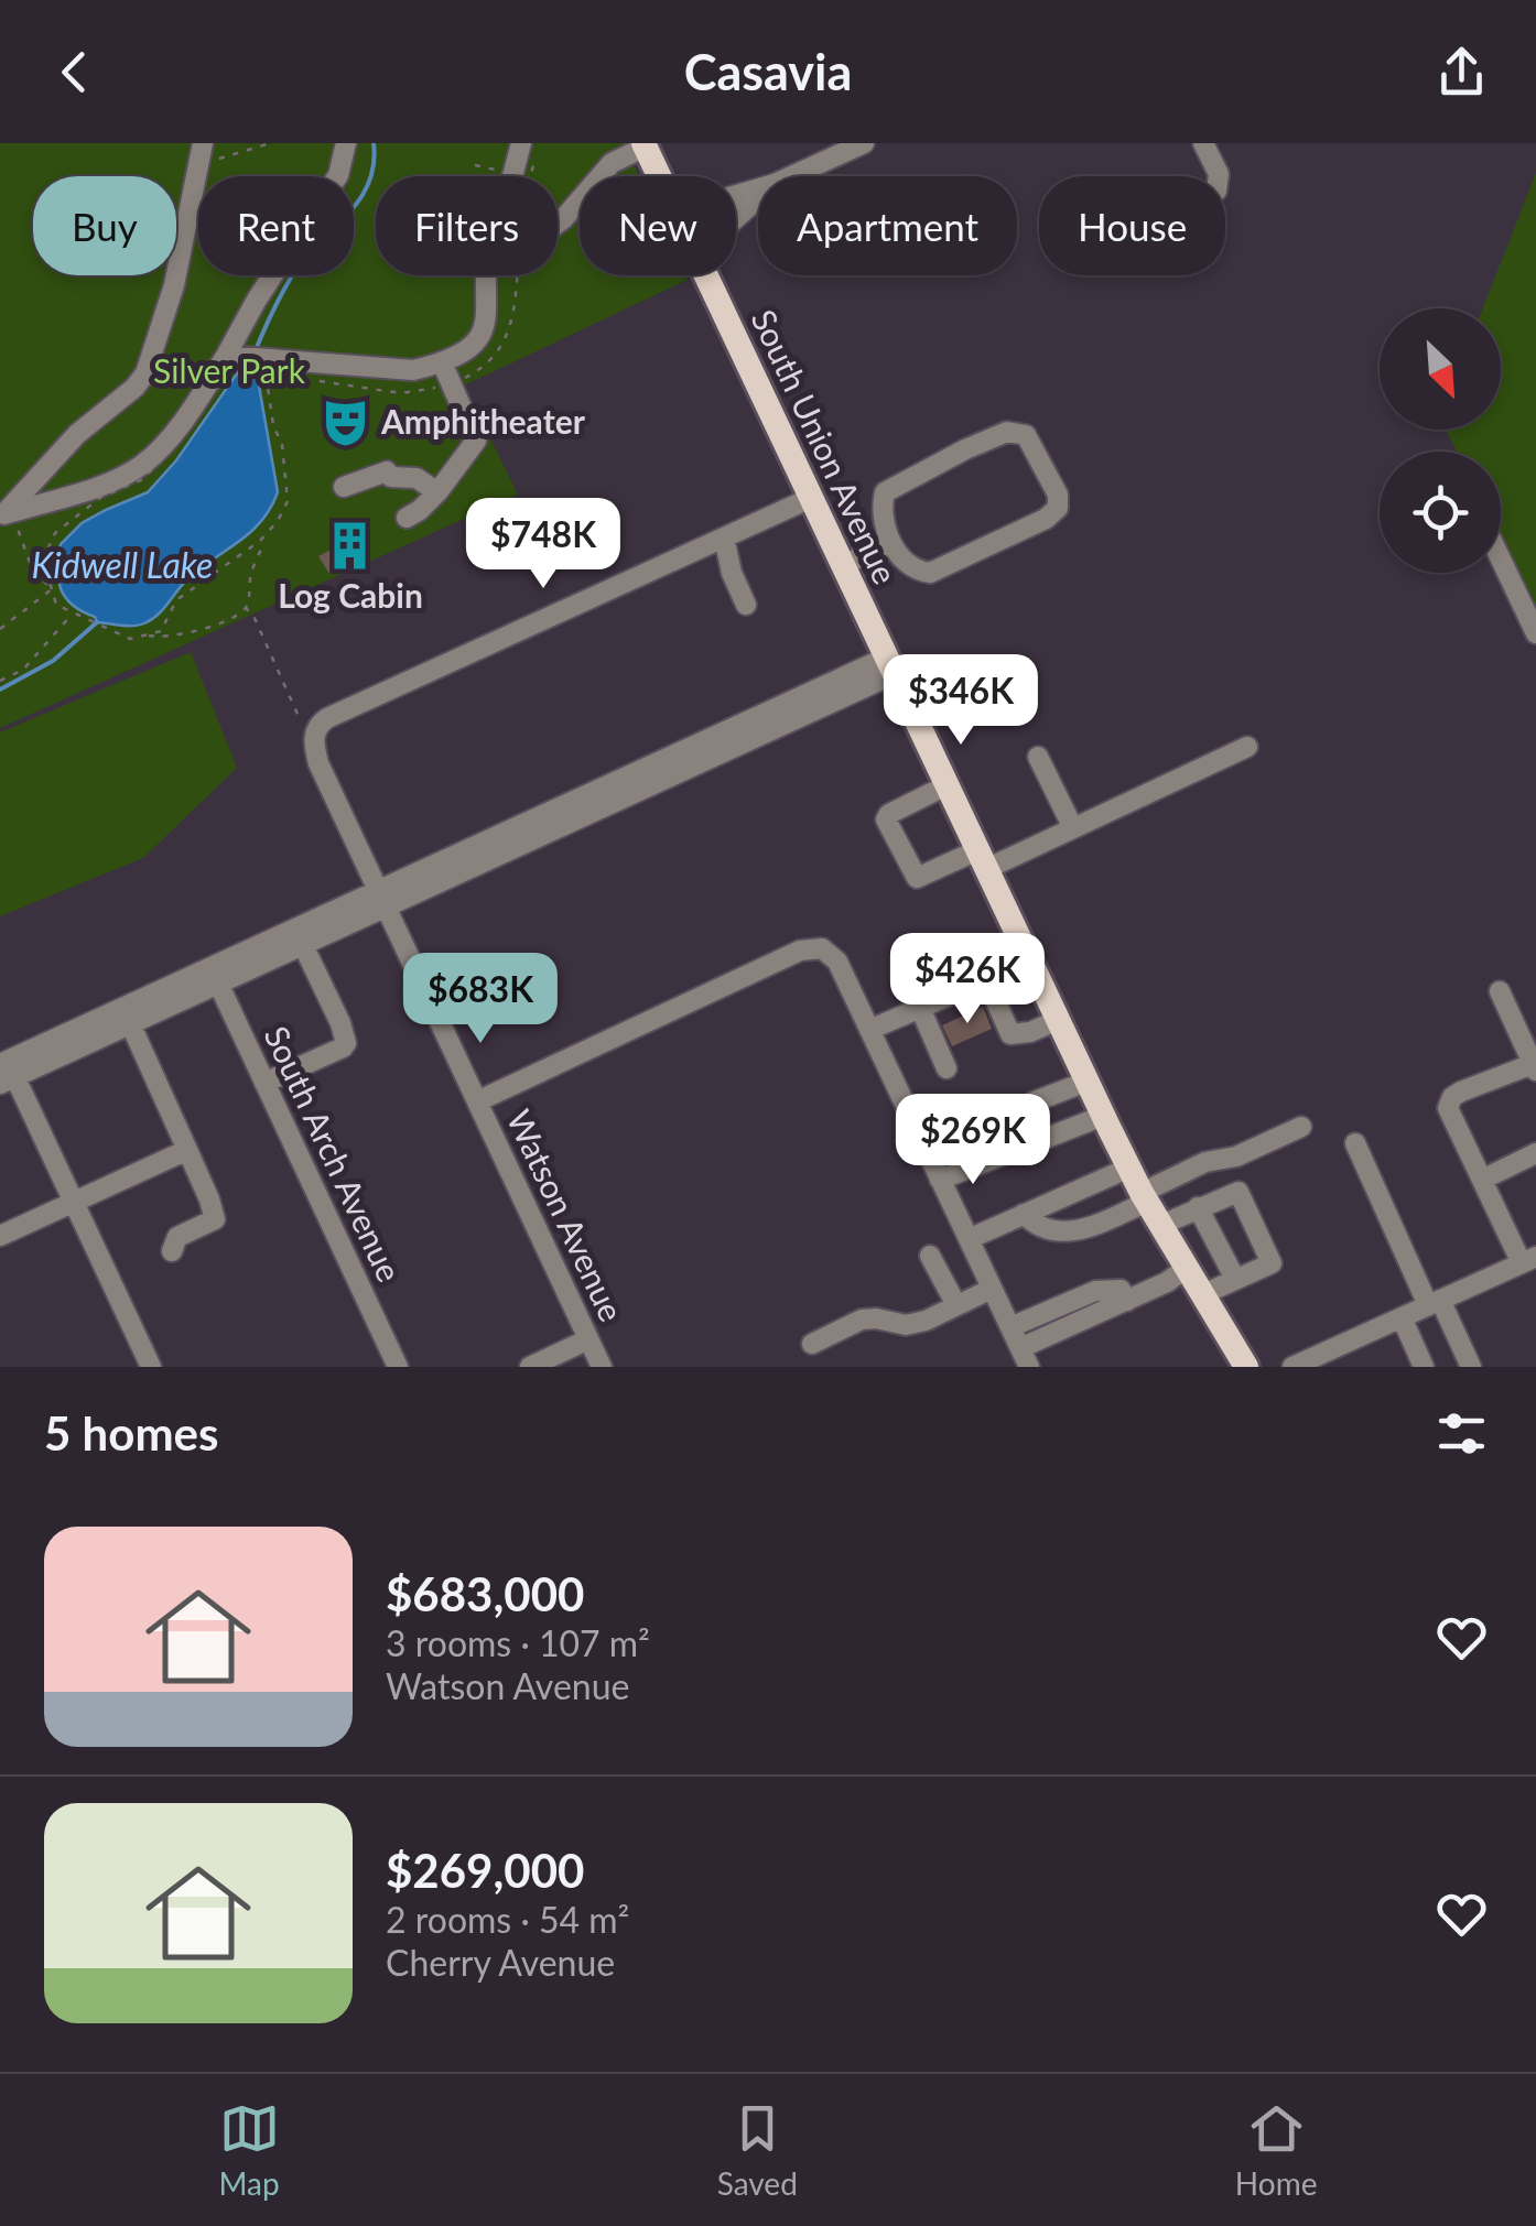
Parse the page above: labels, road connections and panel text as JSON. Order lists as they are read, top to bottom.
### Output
{
  "streets": {
    "main road": ["South Union Avenue"],
    "street": ["South Arch Avenue", "Watson Avenue"]
  },
  "water": ["Kidwell Lake"],
  "parks": ["Silver Park"],
  "places": {
    "theatre": ["Amphitheater"],
    "building": ["Log Cabin"]
  },
  "north": "bottom right",
  "page": {
    "header": "Casavia",
    "chip": [
      "Buy",
      "Rent",
      "Filters",
      "New",
      "Apartment",
      "House"
    ],
    "price": [
      "$748K",
      "$346K",
      "$426K",
      "$683K",
      "$269K"
    ],
    "heading": "5 homes",
    "list": [
      {
        "name": "$683,000",
        "note": "3 rooms · 107 m² · Watson Avenue"
      },
      {
        "name": "$269,000",
        "note": "2 rooms · 54 m² · Cherry Avenue"
      }
    ],
    "tabs": ["Map", "Saved", "Home"]
  }
}
